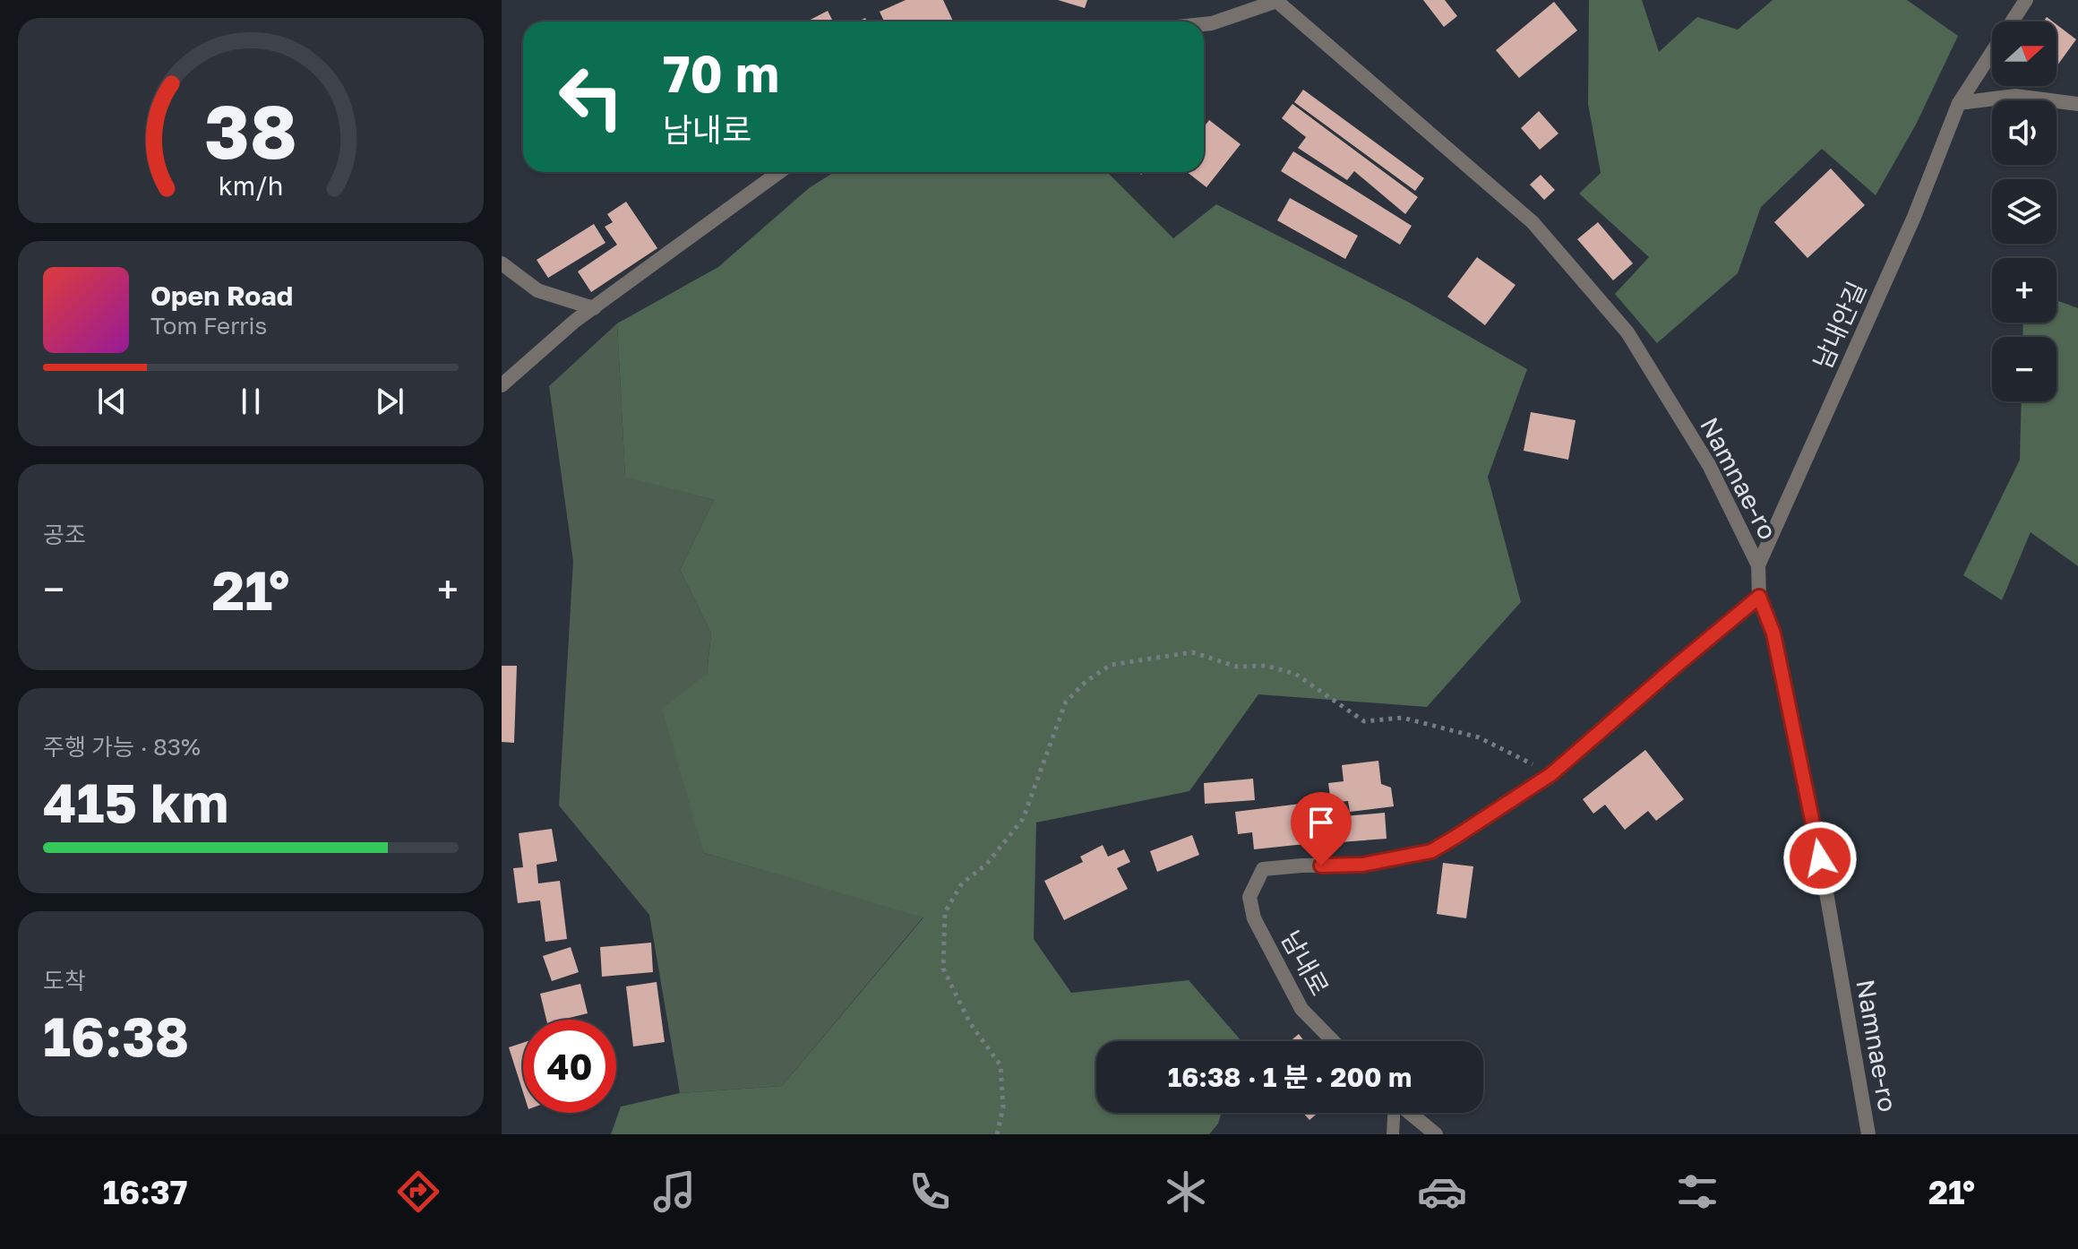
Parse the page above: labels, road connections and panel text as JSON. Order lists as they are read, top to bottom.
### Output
{
  "streets": {
    "street": ["남내안길", "Namnae-ro", "남내로"]
  },
  "crossings": [
    ["남내안길", "Namnae-ro"],
    ["Namnae-ro", "남내로"]
  ],
  "north": "right",
  "page": {
    "map_buttons": ["+", "−"],
    "turn": ["70 m", "남내로"],
    "song": ["Open Road", "Tom Ferris"],
    "tile": [
      "공조",
      ["주행 가능 · 83%", "415 km"],
      ["도착", "16:38"]
    ],
    "heat": ["−", "21°", "+"],
    "limit": "40",
    "trip": "16:38 · 1 분 · 200 m",
    "tabs": ["16:37", "21°"],
    "gauge": ["38", "km/h"]
  }
}
